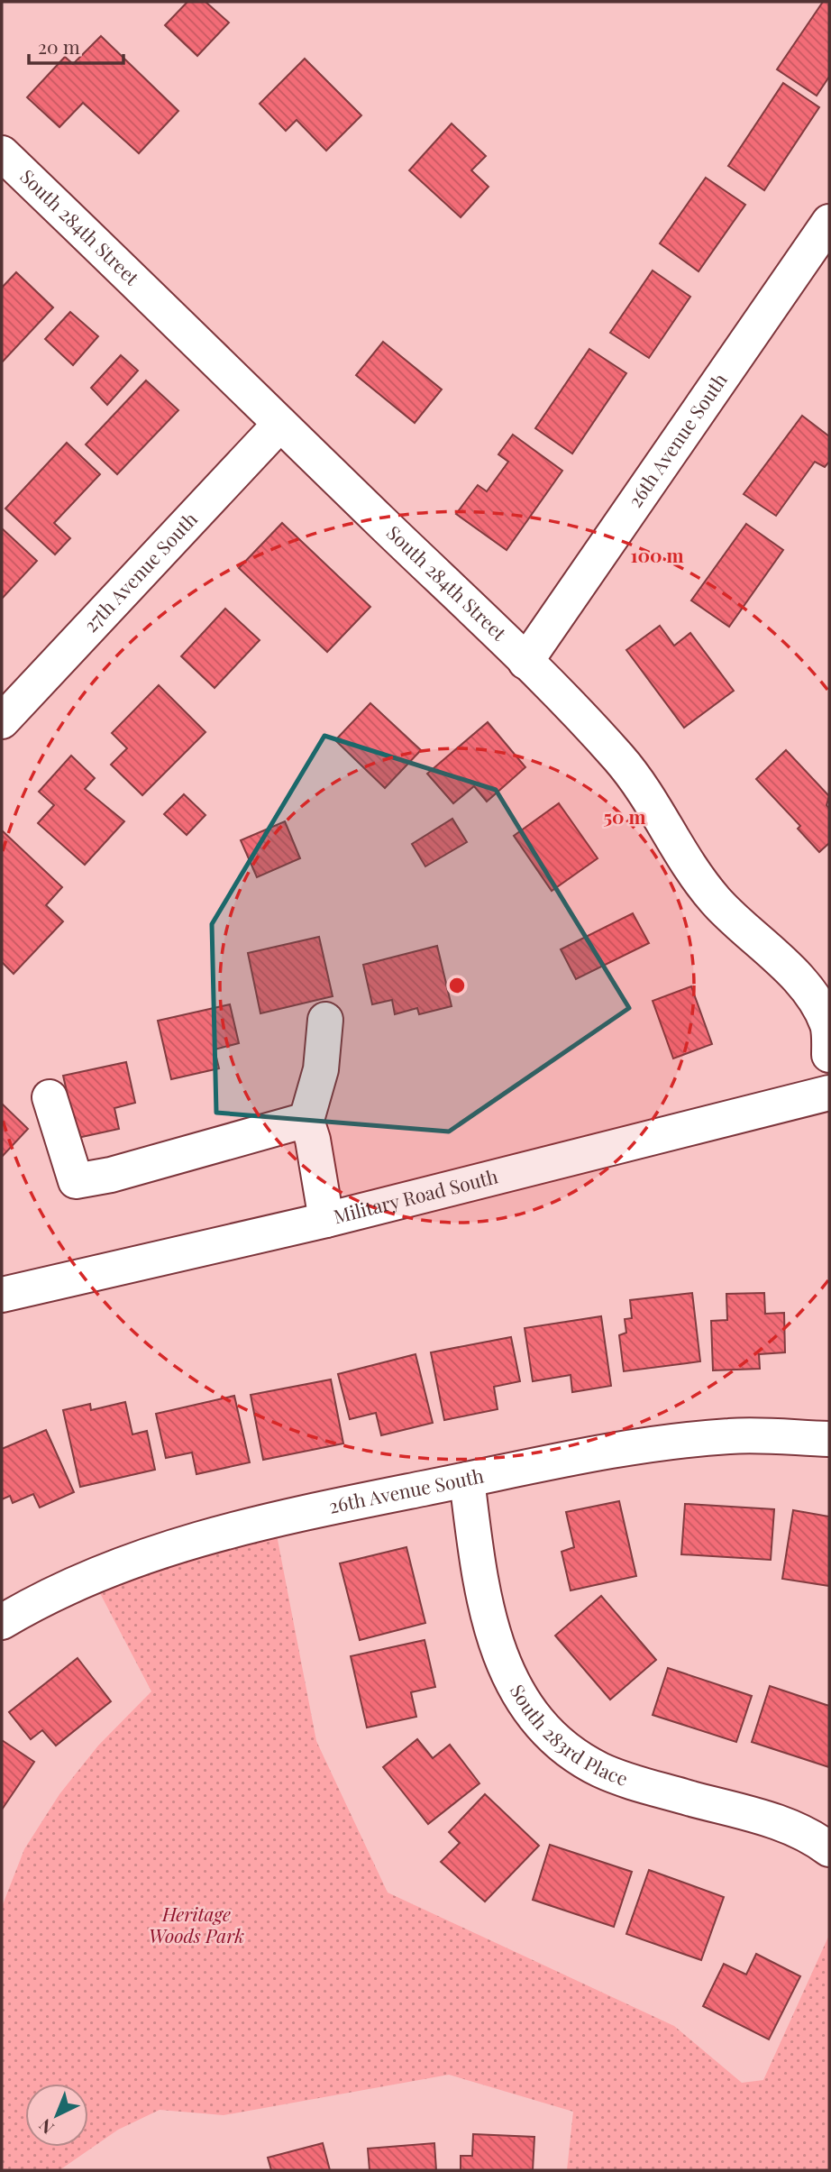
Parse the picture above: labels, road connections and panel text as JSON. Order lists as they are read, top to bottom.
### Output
{
  "streets": {
    "street": [
      "South 284th Street",
      "26th Avenue South",
      "27th Avenue South",
      "Military Road South",
      "South 283rd Place"
    ]
  },
  "crossings": [
    ["South 284th Street", "26th Avenue South"],
    ["South 284th Street", "27th Avenue South"],
    ["26th Avenue South", "South 283rd Place"]
  ],
  "parks": ["Heritage Woods Park"],
  "scale_bar": "20 m",
  "north": "bottom left",
  "rings": ["100 m", "50 m"]
}
